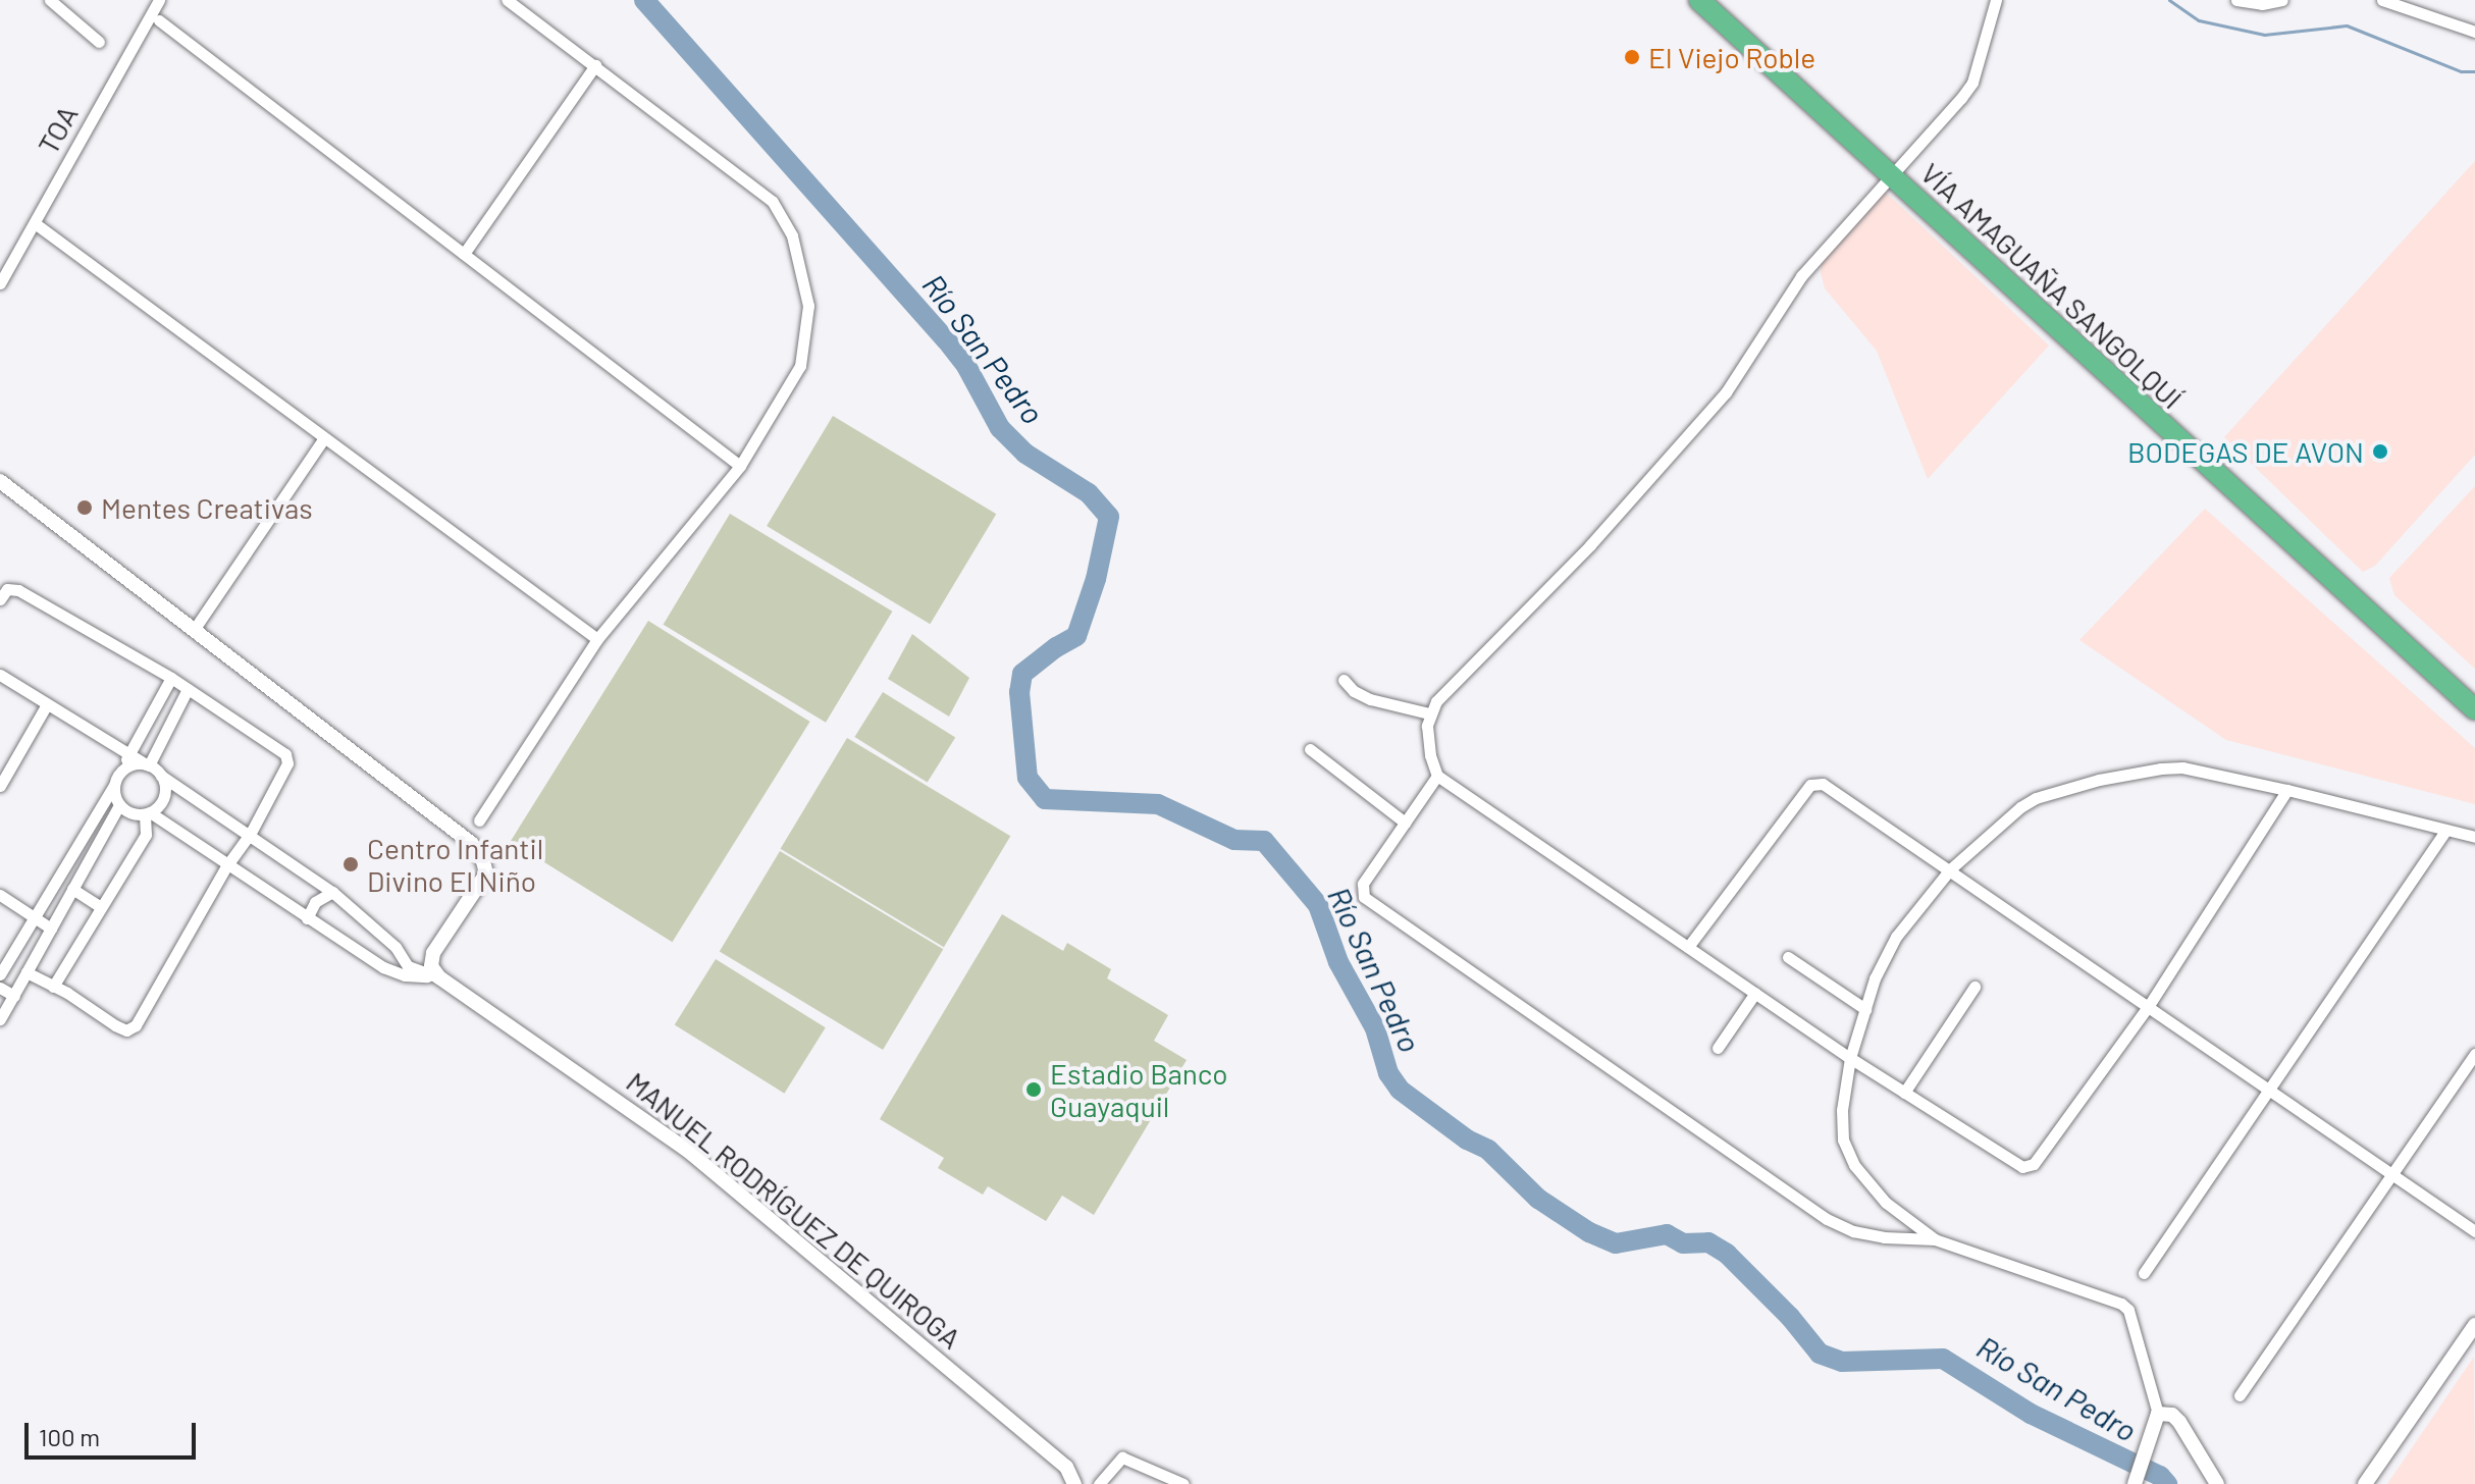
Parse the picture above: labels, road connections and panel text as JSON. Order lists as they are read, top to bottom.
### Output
{
  "streets": {
    "highway": ["VÍA AMAGUAÑA SANGOLQUÍ"],
    "street": ["TOA", "MANUEL RODRÍGUEZ DE QUIROGA"]
  },
  "water": ["Río San Pedro"],
  "places": [
    "El Viejo Roble",
    "BODEGAS DE AVON",
    "Mentes Creativas",
    "Centro Infantil Divino El Niño",
    "Estadio Banco Guayaquil"
  ],
  "scale_bar": "100 m"
}
